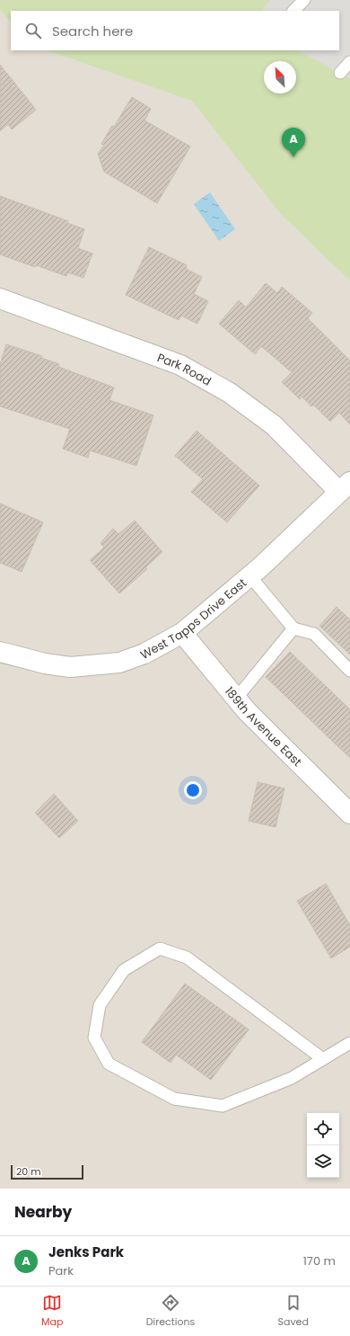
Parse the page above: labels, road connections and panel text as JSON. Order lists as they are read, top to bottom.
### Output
{
  "streets": {
    "street": ["Park Road", "West Tapps Drive East", "189th Avenue East"]
  },
  "crossings": [
    ["Park Road", "West Tapps Drive East"],
    ["West Tapps Drive East", "189th Avenue East"]
  ],
  "scale_bar": "20 m",
  "north": "top left",
  "page": {
    "search": "Search here",
    "pins": "A",
    "scale": "20 m",
    "heading": "Nearby",
    "list": [
      {
        "mark": "A",
        "name": "Jenks Park",
        "note": "Park",
        "value": "170 m"
      }
    ],
    "nav": ["Map", "Directions", "Saved"]
  }
}
